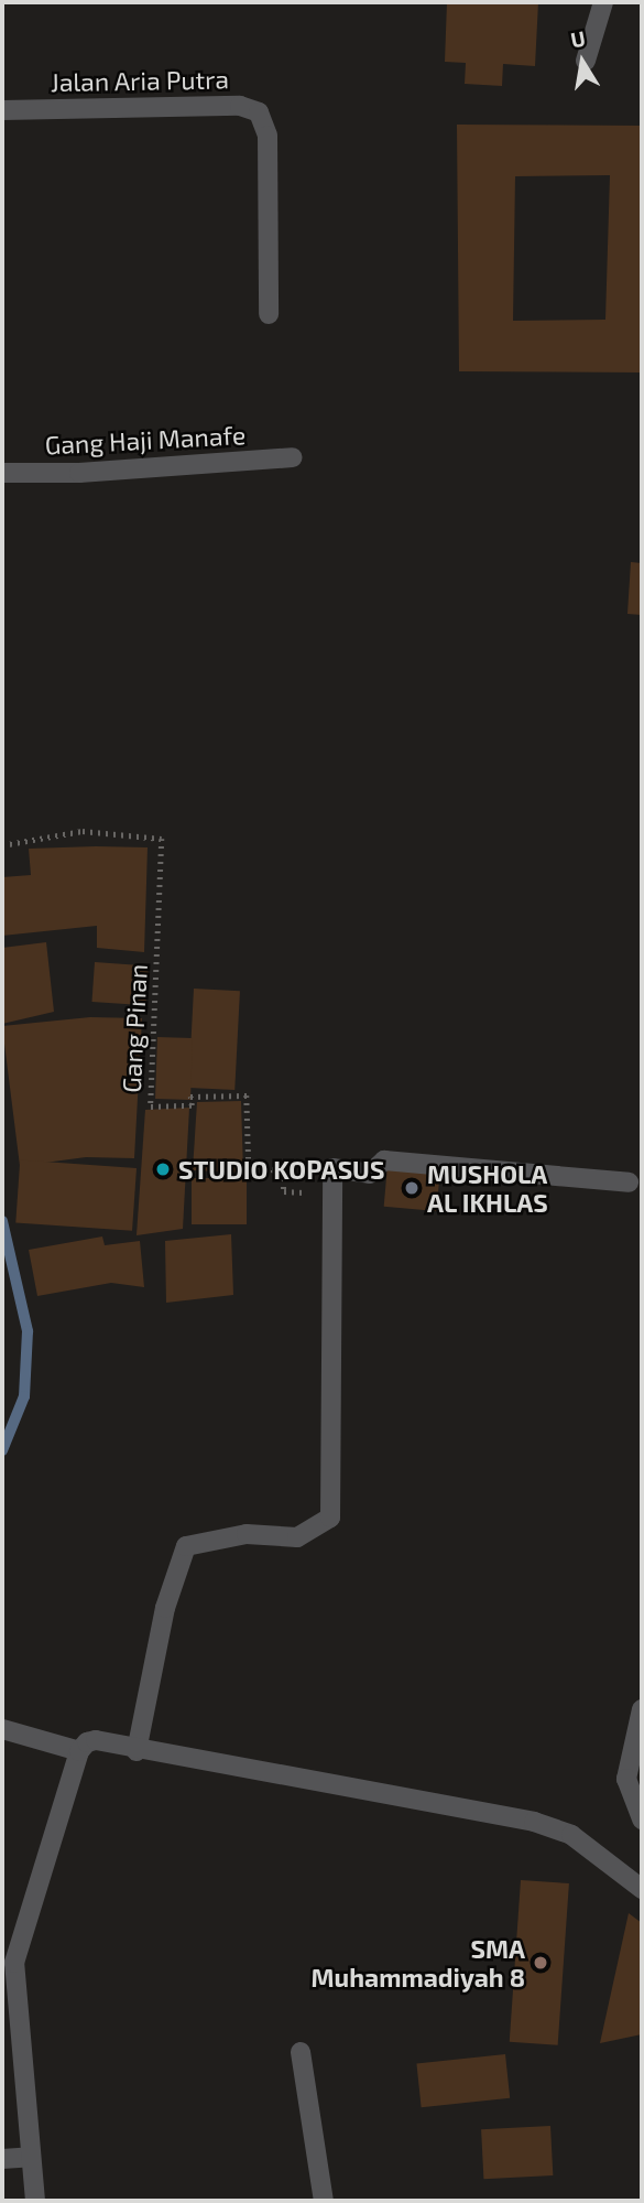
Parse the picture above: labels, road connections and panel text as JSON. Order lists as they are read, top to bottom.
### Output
{
  "streets": {
    "street": ["Jalan Aria Putra", "Gang Haji Manafe"],
    "path": ["Gang Pinan"]
  },
  "places": ["STUDIO KOPASUS", "MUSHOLA AL IKHLAS", "SMA Muhammadiyah 8"],
  "north": "top"
}
